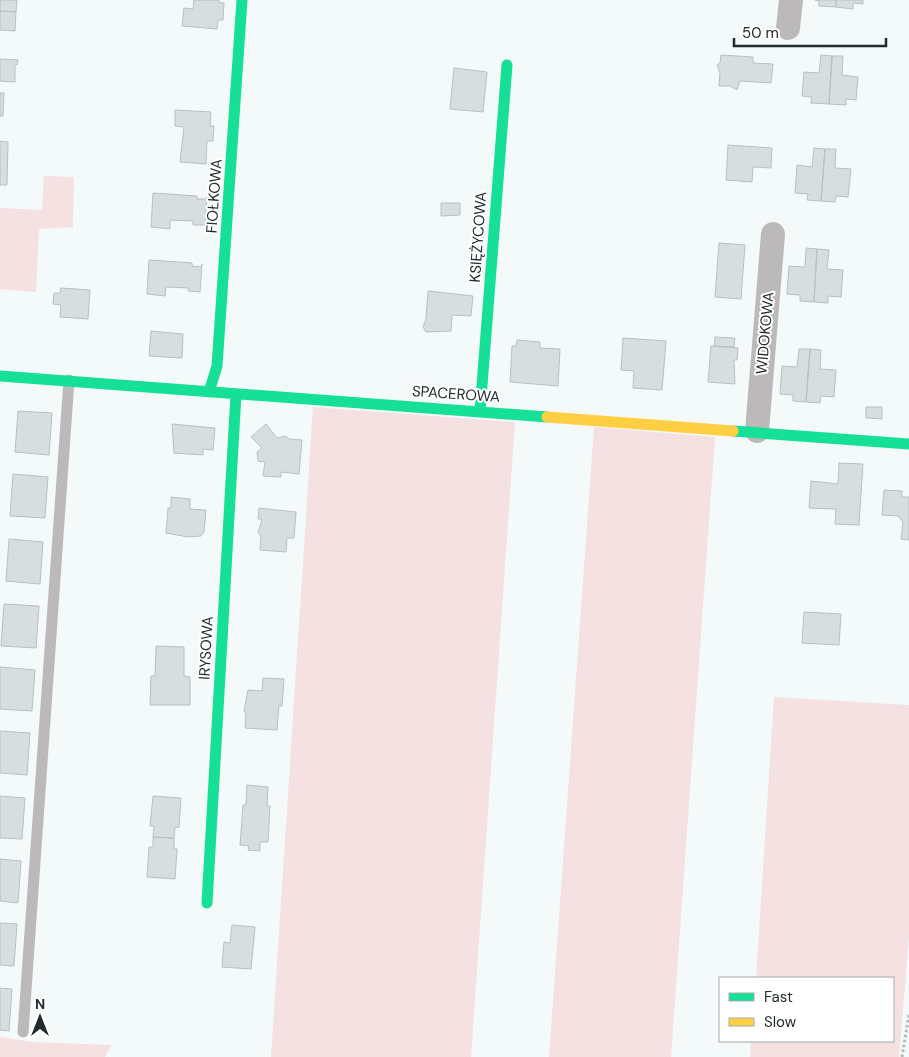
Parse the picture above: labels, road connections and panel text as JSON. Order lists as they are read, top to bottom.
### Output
{
  "streets": {
    "street": [
      "FIOŁKOWA",
      "KSIĘŻYCOWA",
      "WIDOKOWA",
      "SPACEROWA",
      "IRYSOWA"
    ]
  },
  "crossings": [
    ["FIOŁKOWA", "SPACEROWA"],
    ["KSIĘŻYCOWA", "SPACEROWA"],
    ["WIDOKOWA", "SPACEROWA"],
    ["SPACEROWA", "IRYSOWA"]
  ],
  "legend": ["Fast", "Slow"],
  "scale_bar": "50 m",
  "north": "top"
}
